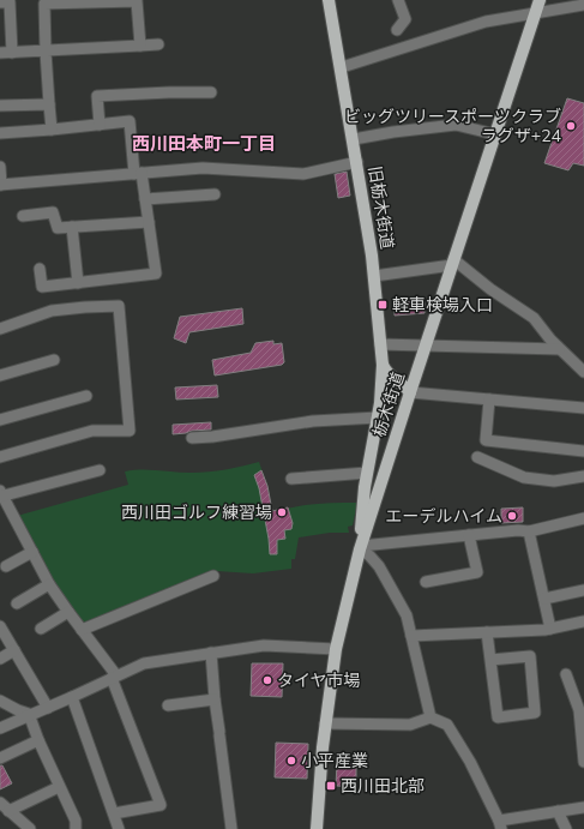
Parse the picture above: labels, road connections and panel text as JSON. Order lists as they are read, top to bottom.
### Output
{
  "streets": {
    "main road": ["旧栃木街道", "栃木街道"]
  },
  "crossings": [
    ["旧栃木街道", "栃木街道"]
  ],
  "districts": ["西川田本町一丁目"],
  "places": {
    "other": [
      "ビッグツリースポーツクラブ ラグザ+24",
      "西川田ゴルフ練習場",
      "エーデルハイム",
      "タイヤ市場",
      "小平産業"
    ],
    "transit": ["軽車検場入口", "西川田北部"]
  }
}
